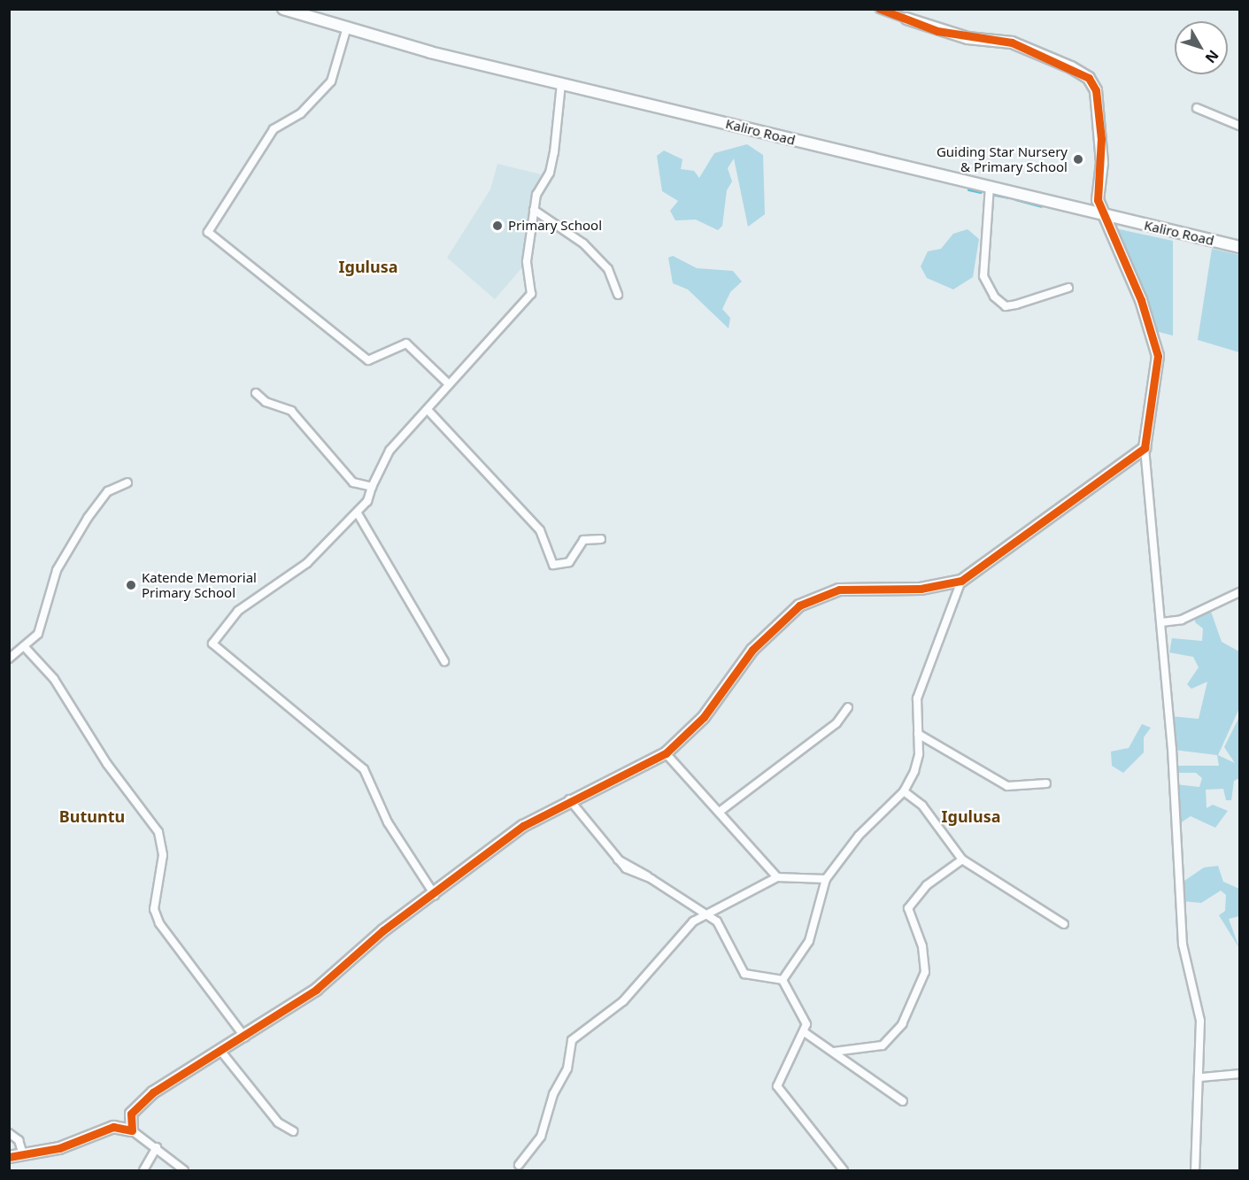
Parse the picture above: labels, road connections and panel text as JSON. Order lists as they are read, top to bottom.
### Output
{
  "streets": {
    "street": ["Kaliro Road"]
  },
  "districts": ["Igulusa", "Butuntu", "Igulusa"],
  "places": ["Guiding Star Nursery & Primary School", "Primary School", "Katende Memorial Primary School"],
  "north": "bottom right"
}
